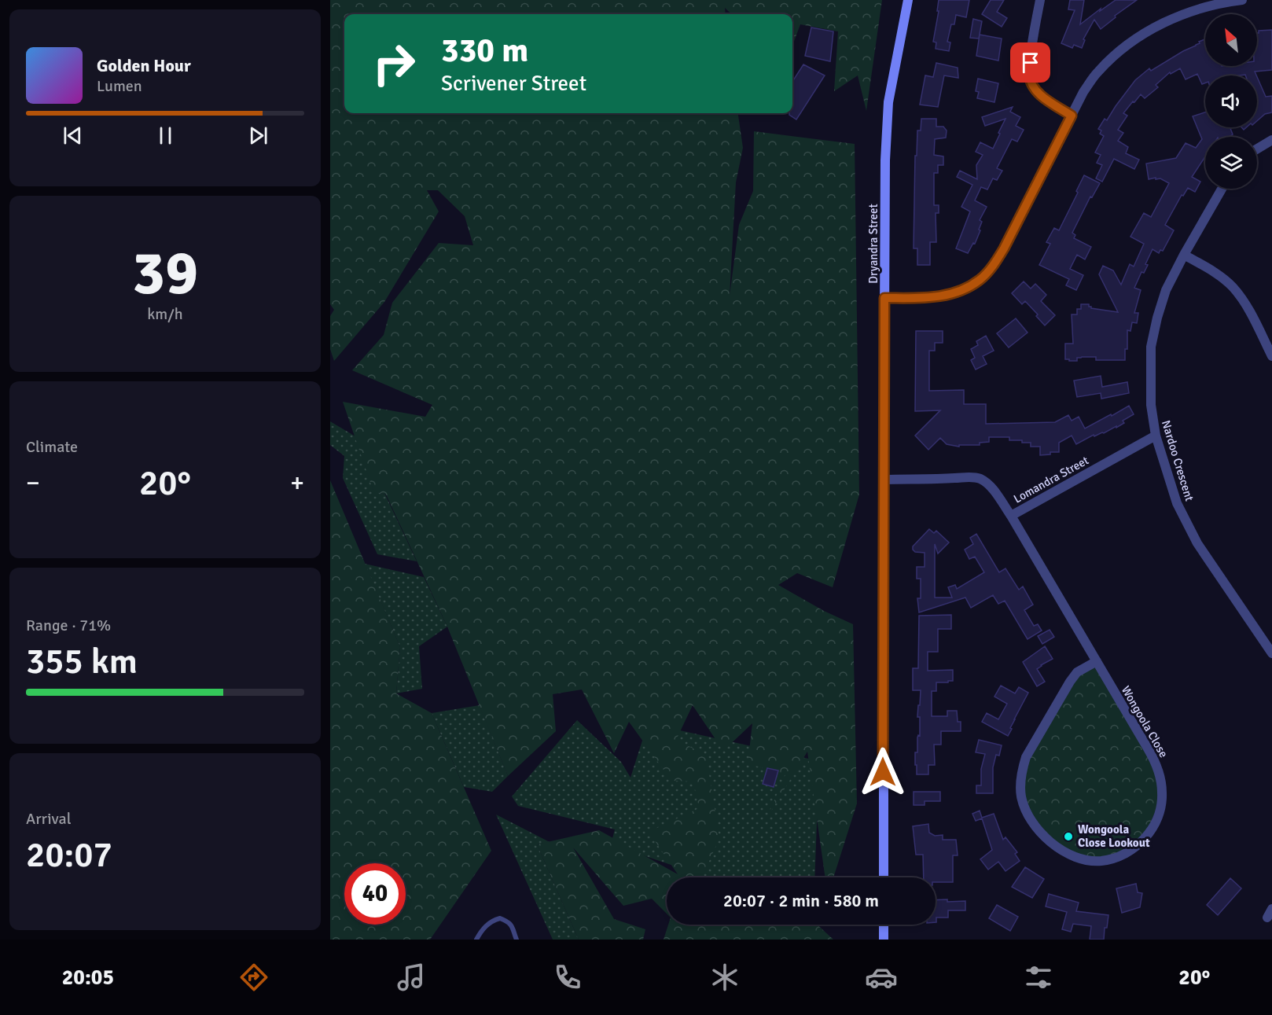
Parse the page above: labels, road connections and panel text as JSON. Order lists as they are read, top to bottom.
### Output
{
  "streets": {
    "street": [
      "Dryandra Street",
      "Nardoo Crescent",
      "Lomandra Street",
      "Wongoola Close"
    ]
  },
  "crossings": [
    ["Dryandra Street", "Lomandra Street"],
    ["Nardoo Crescent", "Lomandra Street"],
    ["Lomandra Street", "Wongoola Close"]
  ],
  "places": ["Wongoola Close Lookout"],
  "north": "top left",
  "page": {
    "turn": ["330 m", "Scrivener Street"],
    "song": ["Golden Hour", "Lumen"],
    "tile": [
      ["39", "km/h"],
      "Climate",
      ["Range · 71%", "355 km"],
      ["Arrival", "20:07"]
    ],
    "heat": ["−", "20°", "+"],
    "limit": "40",
    "trip": "20:07 · 2 min · 580 m",
    "tabs": ["20:05", "20°"]
  }
}
